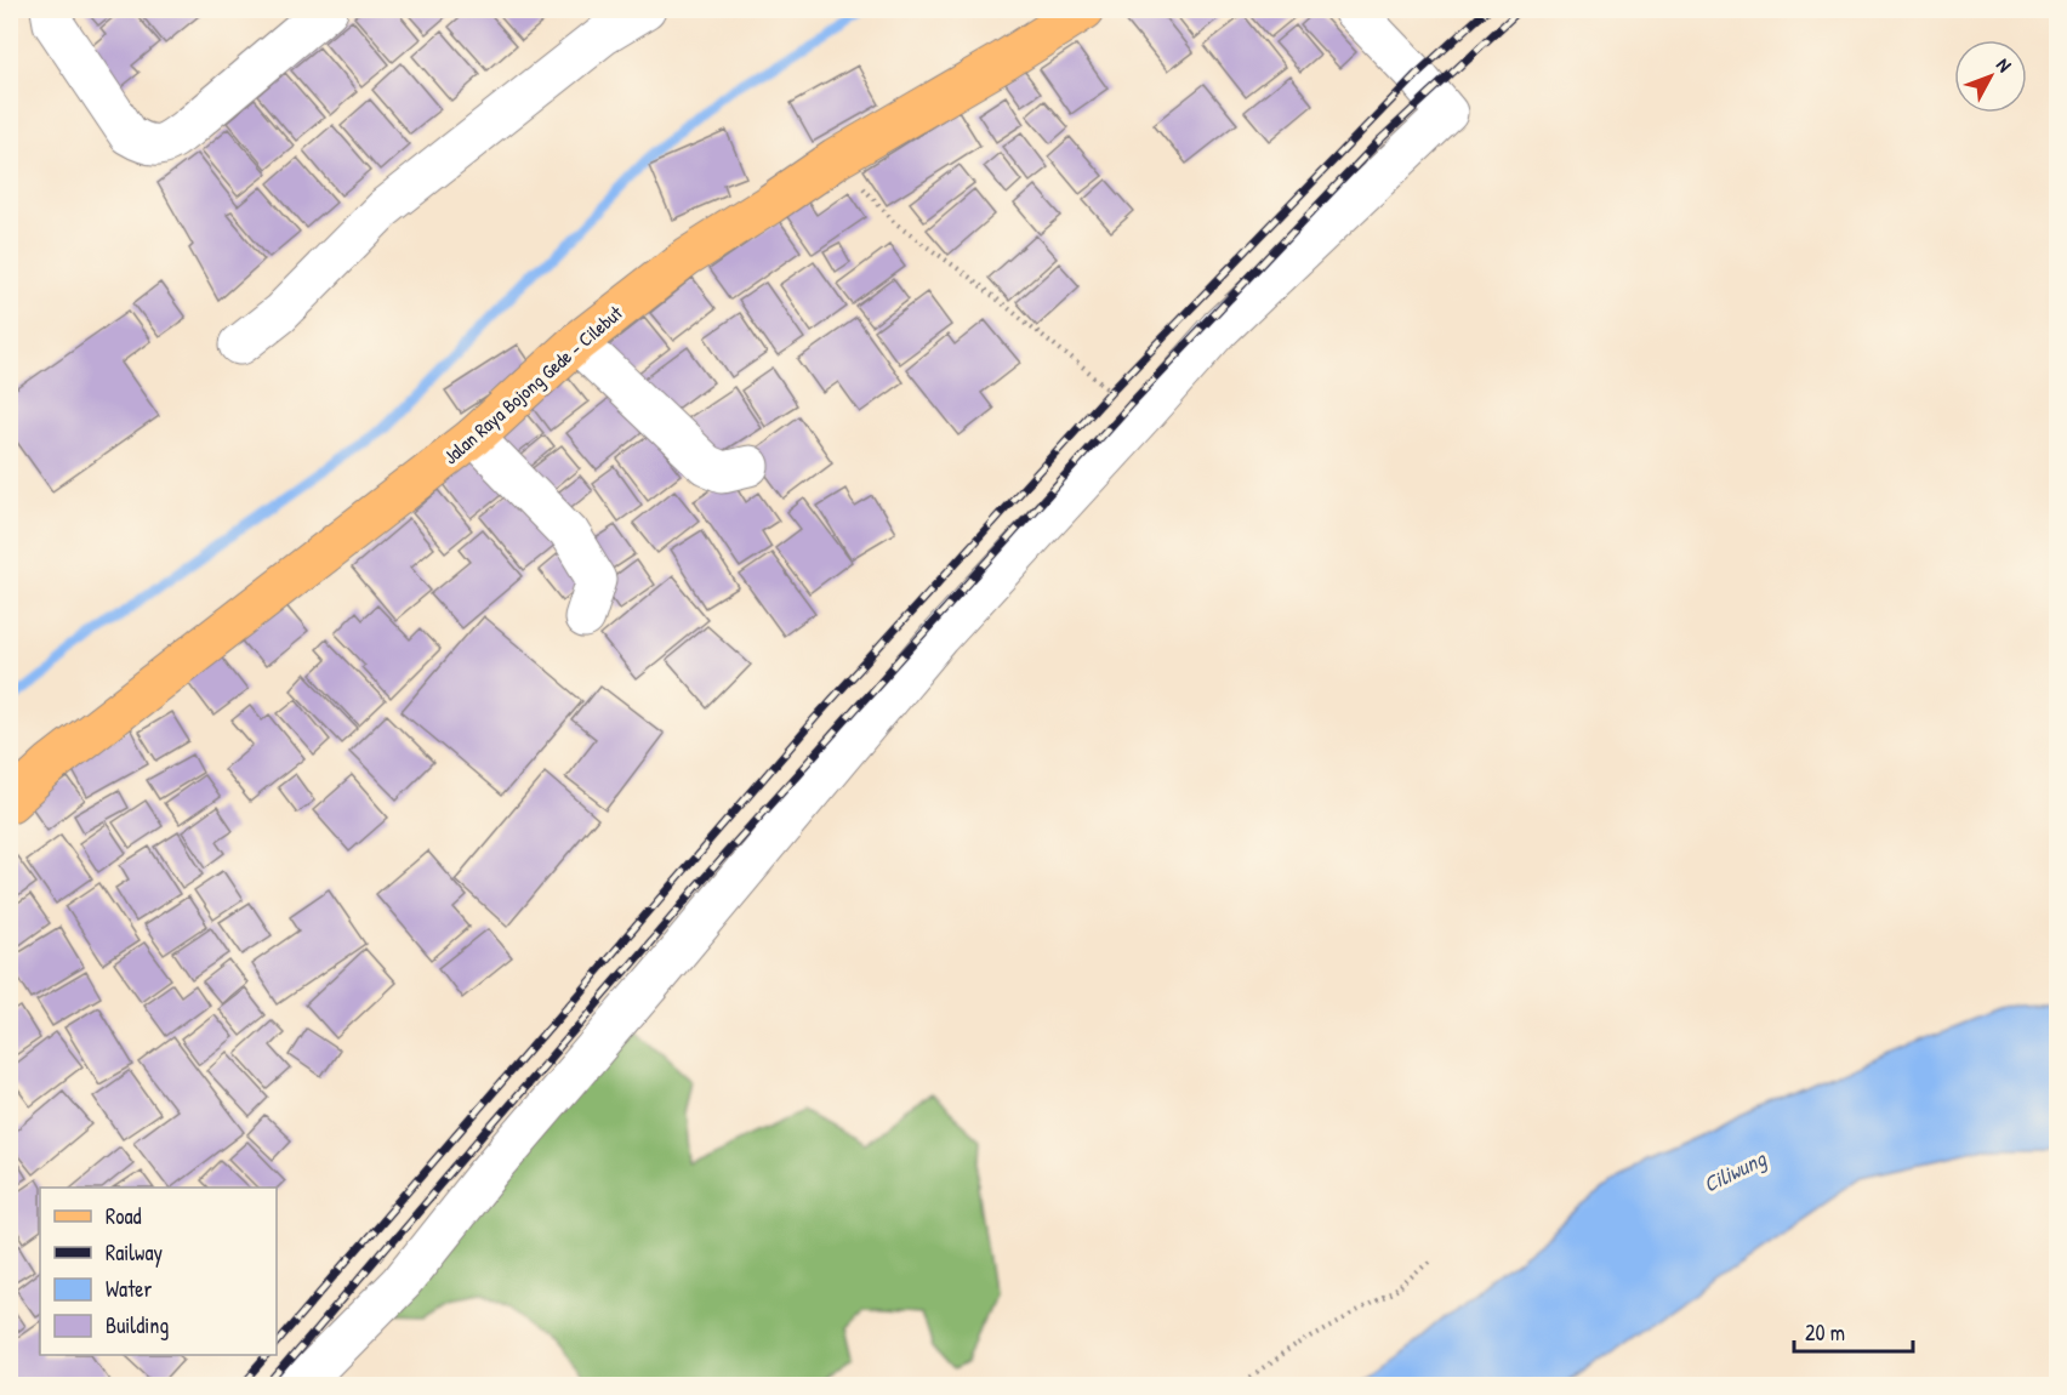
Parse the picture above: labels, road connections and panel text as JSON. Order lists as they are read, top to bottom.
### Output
{
  "streets": {
    "main road": ["Jalan Raya Bojong Gede - Cilebut"]
  },
  "water": ["Ciliwung"],
  "legend": [
    "Road",
    "Railway",
    "Water",
    "Building"
  ],
  "scale_bar": "20 m",
  "north": "top right"
}
